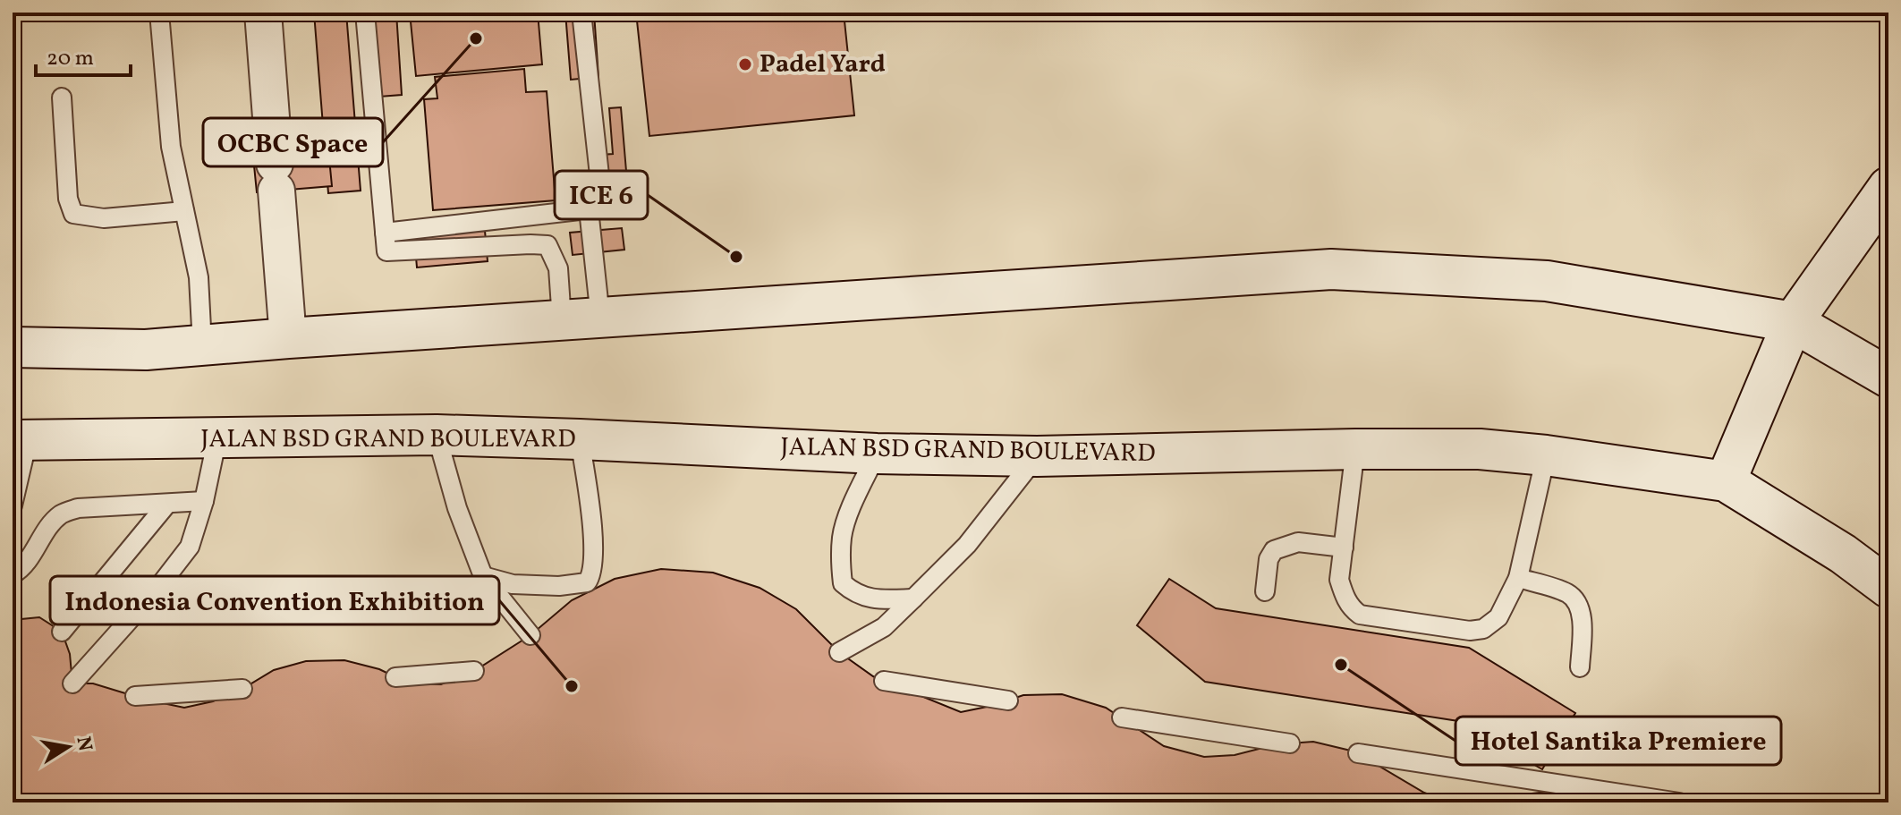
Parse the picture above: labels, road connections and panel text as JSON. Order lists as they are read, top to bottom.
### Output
{
  "streets": {
    "main road": ["JALAN BSD GRAND BOULEVARD"]
  },
  "places": [
    "OCBC Space",
    "Padel Yard",
    "ICE 6",
    "Hotel Santika Premiere",
    "Indonesia Convention Exhibition"
  ],
  "scale_bar": "20 m",
  "north": "right"
}
